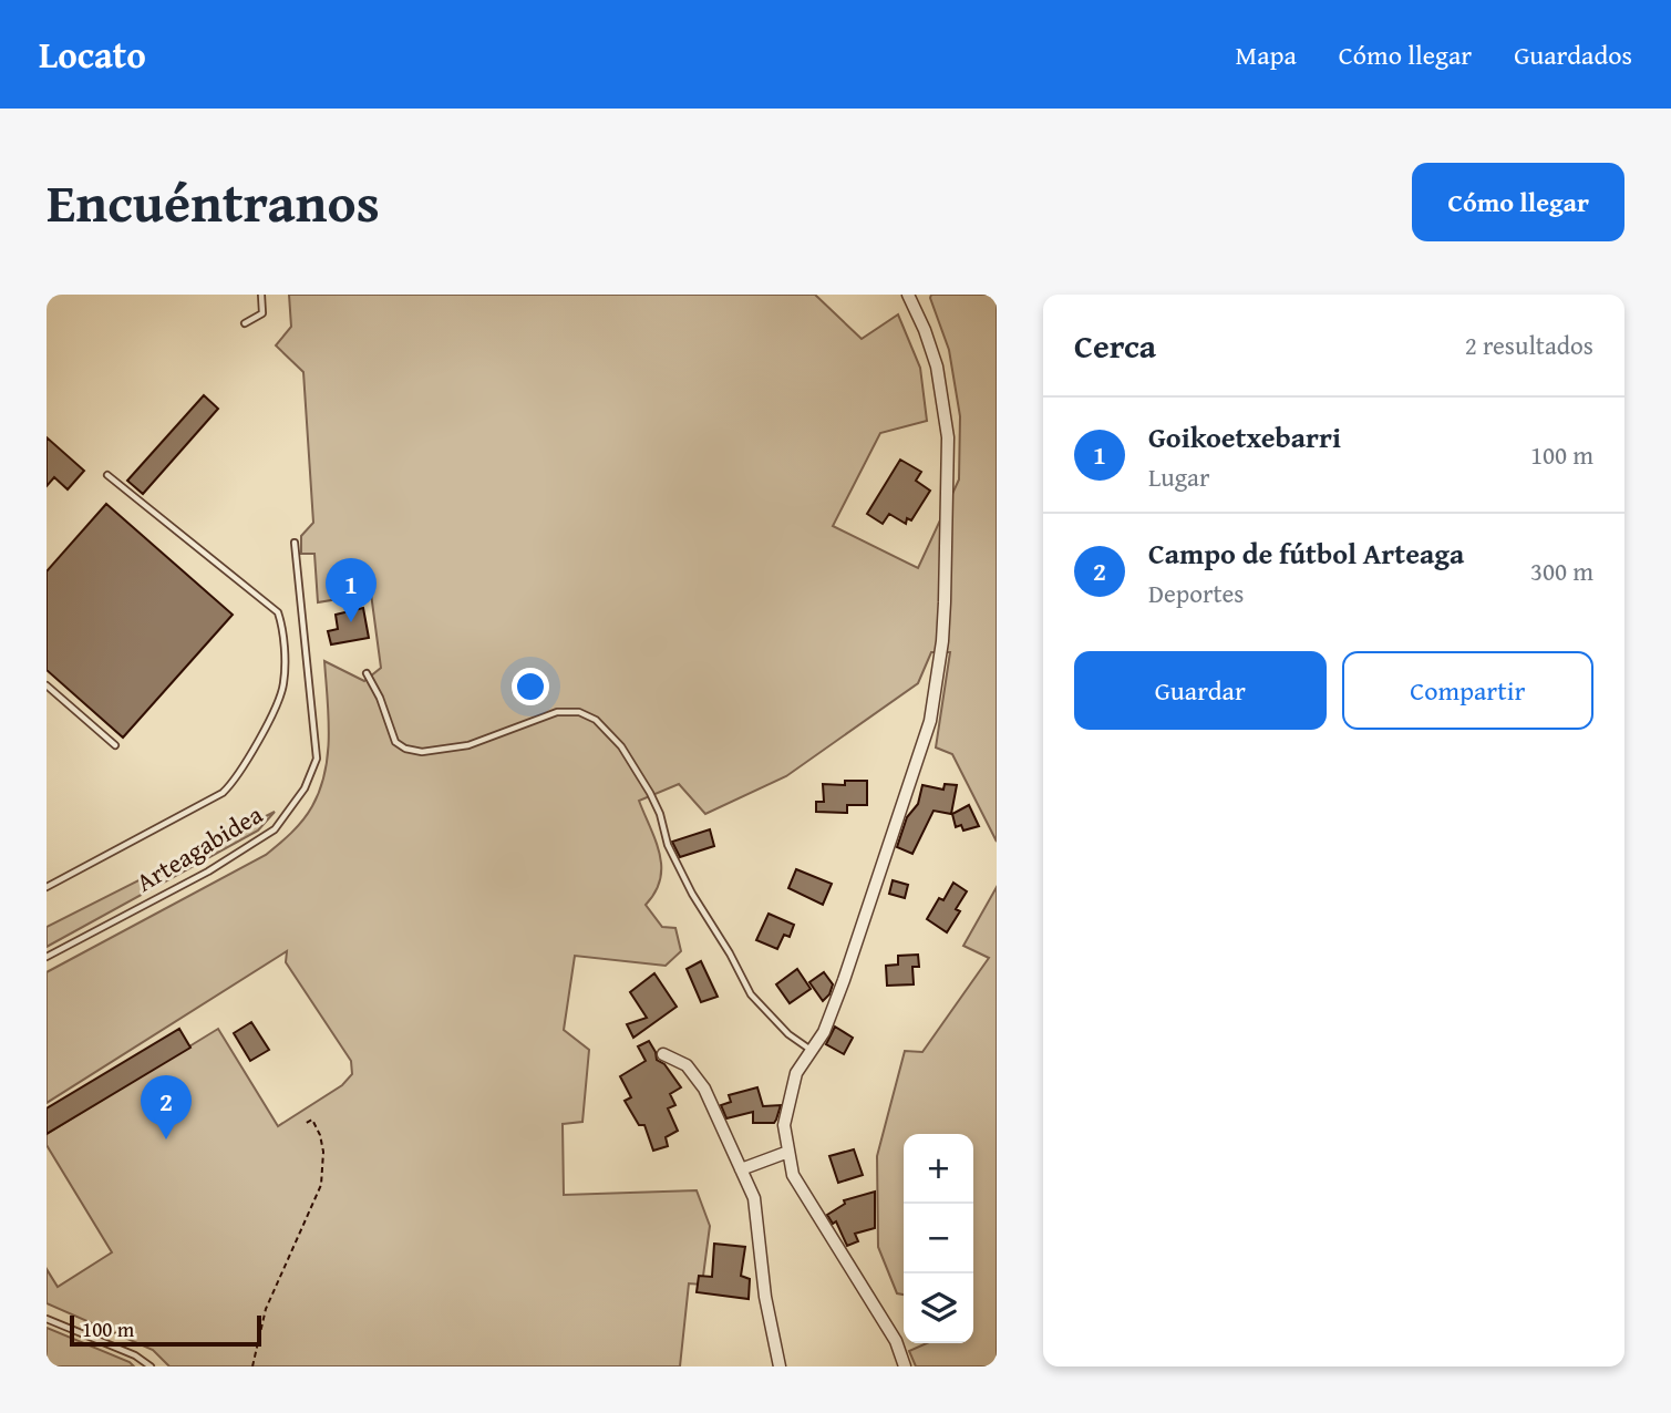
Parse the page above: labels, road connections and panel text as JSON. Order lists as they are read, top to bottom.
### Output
{
  "streets": {
    "lane": ["Arteagabidea"]
  },
  "scale_bar": "100 m",
  "page": {
    "header": "Locato",
    "nav": ["Mapa", "Cómo llegar", "Guardados"],
    "title": "Encuéntranos",
    "buttons": [
      "Cómo llegar",
      ["Guardar", "Compartir"]
    ],
    "heading": ["Cerca", "2 resultados"],
    "list": [
      {
        "mark": "1",
        "name": "Goikoetxebarri",
        "note": "Lugar",
        "value": "100 m"
      },
      {
        "mark": "2",
        "name": "Campo de fútbol Arteaga",
        "note": "Deportes",
        "value": "300 m"
      }
    ],
    "pins": ["1", "2"],
    "map_buttons": ["+", "−"],
    "scale": "100 m"
  }
}
